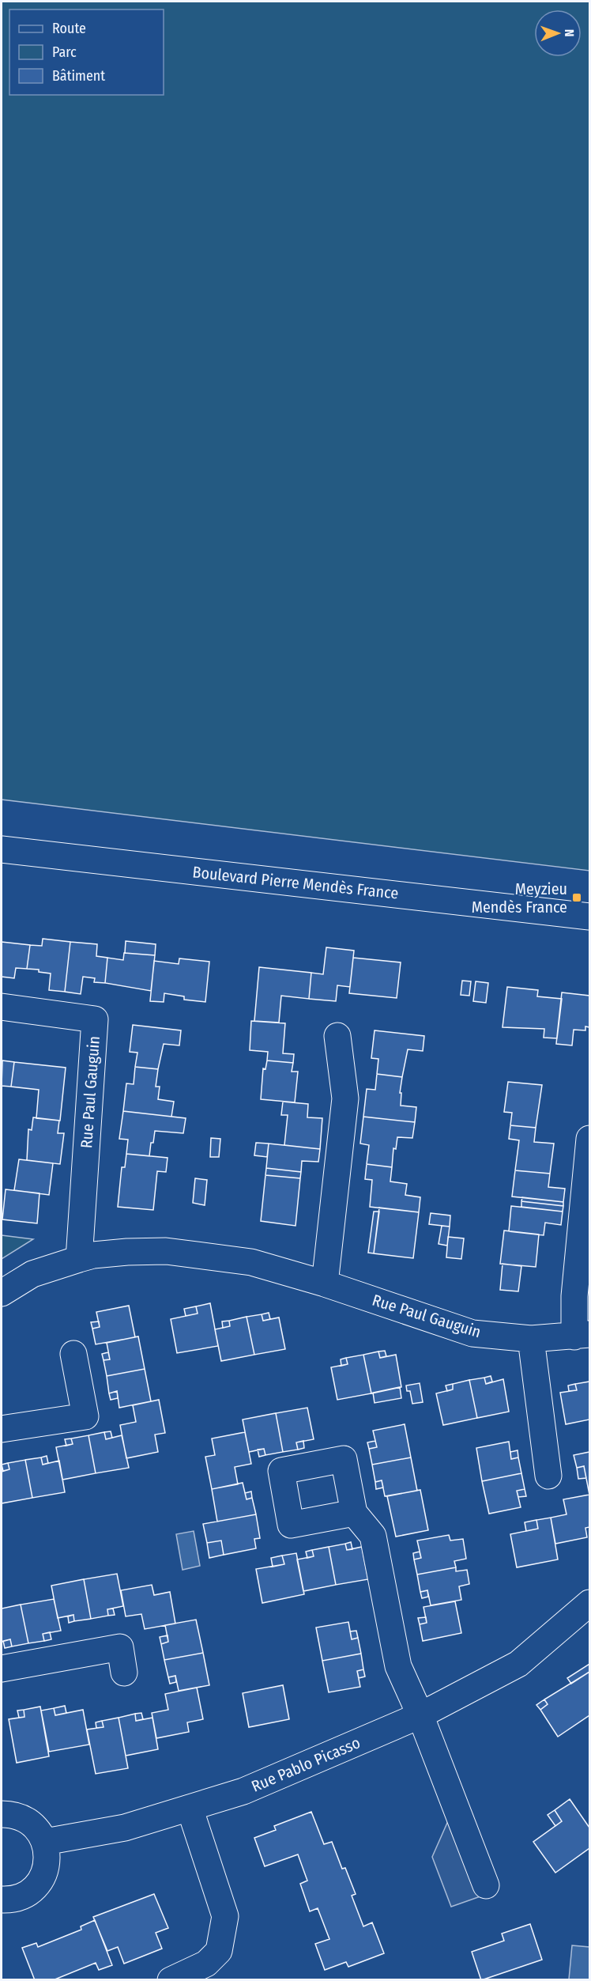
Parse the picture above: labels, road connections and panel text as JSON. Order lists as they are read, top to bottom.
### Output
{
  "streets": {
    "street": ["Boulevard Pierre Mendès France", "Rue Paul Gauguin", "Rue Pablo Picasso"]
  },
  "places": {
    "transit": ["Meyzieu Mendès France"]
  },
  "legend": ["Route", "Parc", "Bâtiment"],
  "north": "right"
}
